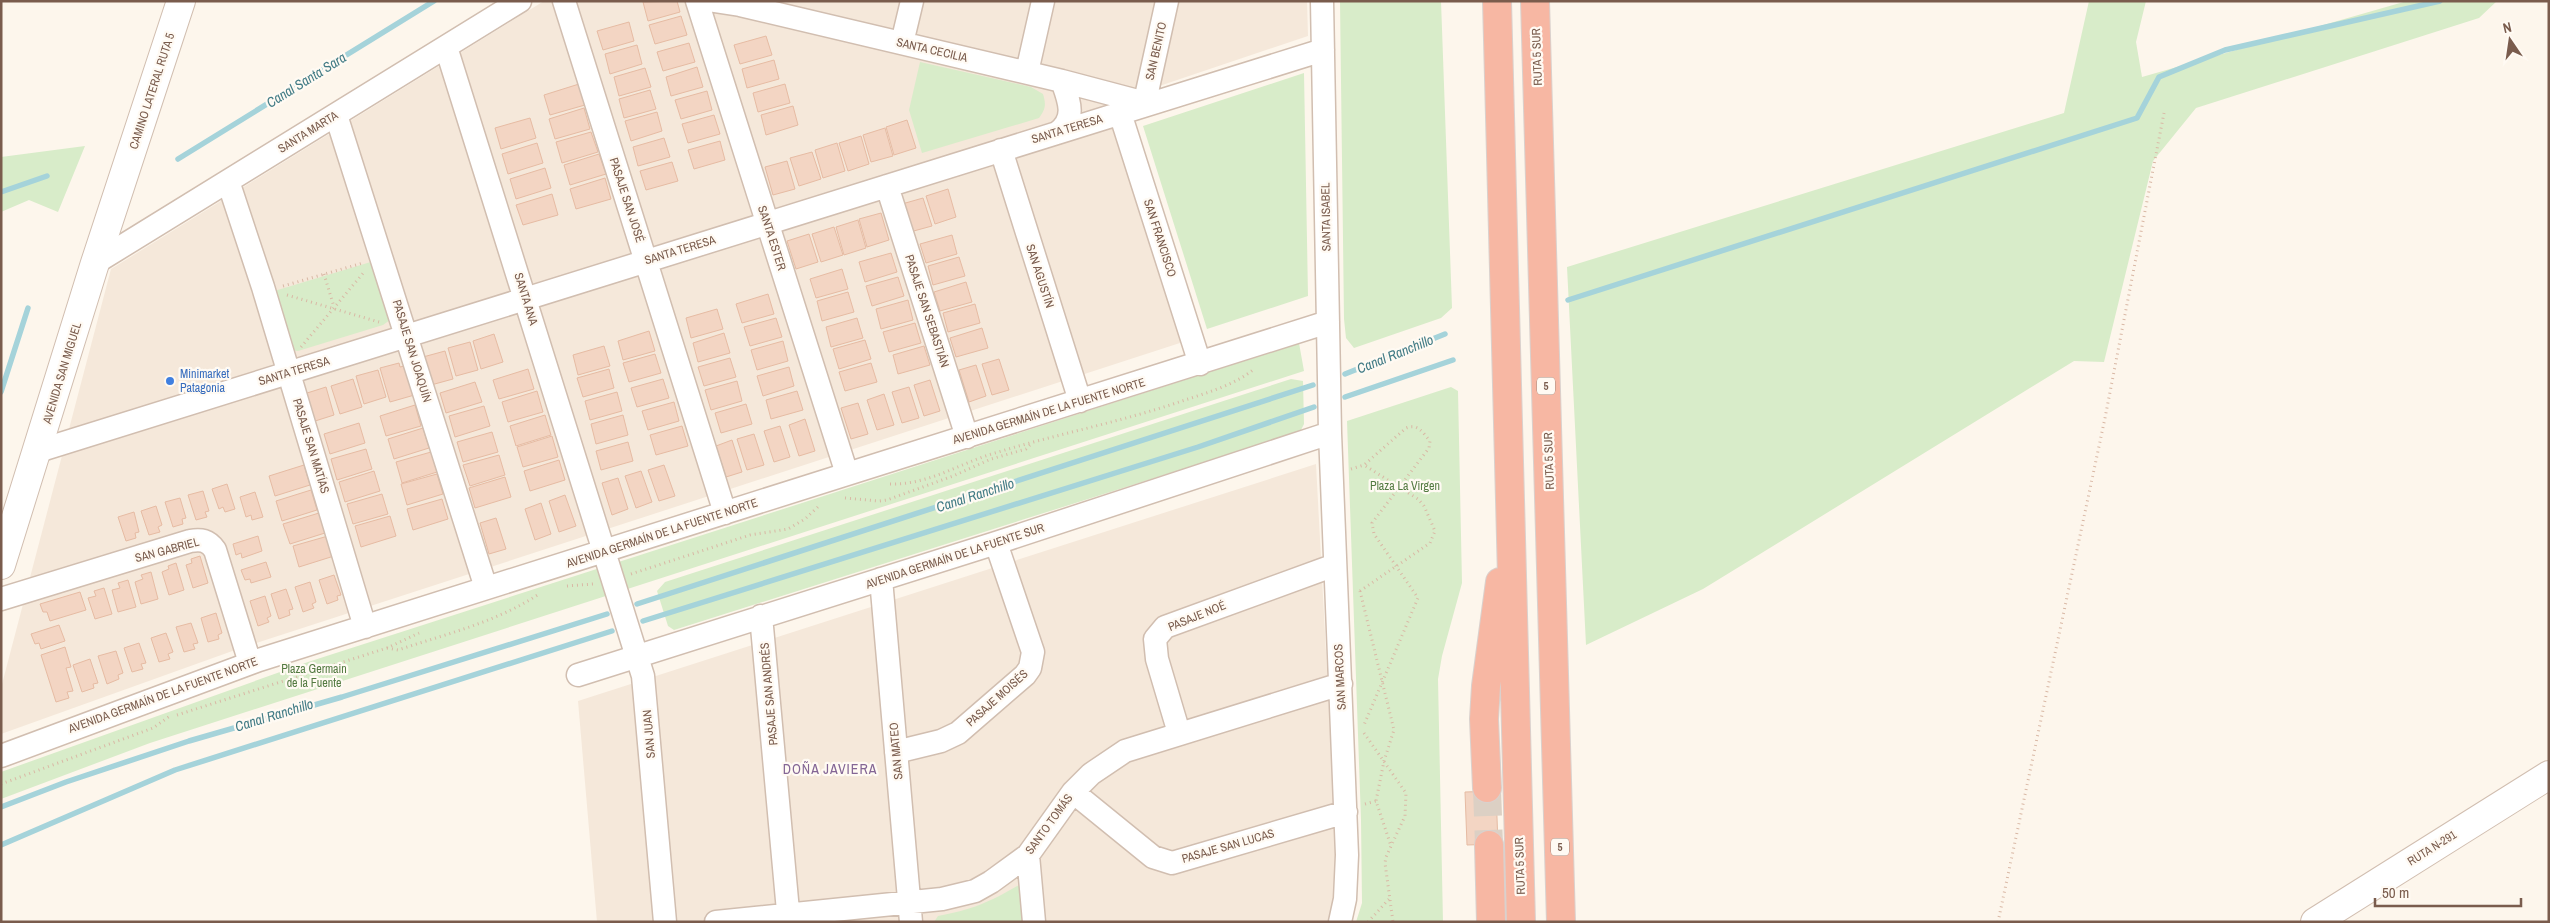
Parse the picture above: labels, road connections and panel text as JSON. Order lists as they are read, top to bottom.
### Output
{
  "streets": {
    "highway": ["RUTA 5 SUR", "5"],
    "street": [
      "SANTA CECILIA",
      "SAN BENITO",
      "CAMINO LATERAL RUTA 5",
      "SANTA TERESA",
      "SANTA MARTA",
      "PASAJE SAN JOSÉ",
      "SANTA ISABEL",
      "SANTA ESTER",
      "SAN FRANCISCO",
      "SAN AGUSTÍN",
      "SANTA ANA",
      "PASAJE SAN SEBASTIÁN",
      "PASAJE SAN JOAQUÍN",
      "AVENIDA SAN MIGUEL",
      "AVENIDA GERMAÍN DE LA FUENTE NORTE",
      "PASAJE SAN MATÍAS",
      "SAN GABRIEL",
      "AVENIDA GERMAÍN DE LA FUENTE SUR",
      "PASAJE NOÉ",
      "SAN MARCOS",
      "PASAJE SAN ANDRÉS",
      "PASAJE MOISÉS",
      "SAN JUAN",
      "SAN MATEO",
      "SANTO TOMÁS",
      "PASAJE SAN LUCAS",
      "RUTA N-291"
    ]
  },
  "crossings": [
    ["SANTA CECILIA", "SAN BENITO"],
    ["SANTA CECILIA", "SANTA TERESA"],
    ["SANTA CECILIA", "SANTA ESTER"],
    ["SAN BENITO", "SANTA TERESA"],
    ["CAMINO LATERAL RUTA 5", "AVENIDA SAN MIGUEL"],
    ["SANTA TERESA", "PASAJE SAN JOSÉ"],
    ["SANTA TERESA", "SANTA ISABEL"],
    ["SANTA TERESA", "SANTA ESTER"],
    ["SANTA TERESA", "SAN FRANCISCO"],
    ["SANTA TERESA", "SAN AGUSTÍN"],
    ["SANTA TERESA", "SANTA ANA"],
    ["SANTA TERESA", "PASAJE SAN SEBASTIÁN"],
    ["SANTA TERESA", "PASAJE SAN JOAQUÍN"],
    ["SANTA TERESA", "AVENIDA SAN MIGUEL"],
    ["SANTA TERESA", "PASAJE SAN MATÍAS"],
    ["SANTA MARTA", "SANTA ANA"],
    ["SANTA MARTA", "PASAJE SAN JOAQUÍN"],
    ["SANTA MARTA", "AVENIDA SAN MIGUEL"],
    ["SANTA MARTA", "PASAJE SAN MATÍAS"],
    ["PASAJE SAN JOSÉ", "AVENIDA GERMAÍN DE LA FUENTE NORTE"],
    ["SANTA ISABEL", "AVENIDA GERMAÍN DE LA FUENTE NORTE"],
    ["SANTA ISABEL", "AVENIDA GERMAÍN DE LA FUENTE SUR"],
    ["SANTA ISABEL", "SAN MARCOS"],
    ["SANTA ESTER", "AVENIDA GERMAÍN DE LA FUENTE NORTE"],
    ["SAN FRANCISCO", "AVENIDA GERMAÍN DE LA FUENTE NORTE"],
    ["SAN AGUSTÍN", "AVENIDA GERMAÍN DE LA FUENTE NORTE"],
    ["SANTA ANA", "AVENIDA GERMAÍN DE LA FUENTE NORTE"],
    ["SANTA ANA", "SAN JUAN"],
    ["PASAJE SAN SEBASTIÁN", "AVENIDA GERMAÍN DE LA FUENTE NORTE"],
    ["PASAJE SAN JOAQUÍN", "AVENIDA GERMAÍN DE LA FUENTE NORTE"],
    ["AVENIDA GERMAÍN DE LA FUENTE NORTE", "PASAJE SAN MATÍAS"],
    ["AVENIDA GERMAÍN DE LA FUENTE NORTE", "SAN GABRIEL"],
    ["AVENIDA GERMAÍN DE LA FUENTE NORTE", "SAN JUAN"],
    ["AVENIDA GERMAÍN DE LA FUENTE SUR", "SAN MARCOS"],
    ["AVENIDA GERMAÍN DE LA FUENTE SUR", "PASAJE SAN ANDRÉS"],
    ["AVENIDA GERMAÍN DE LA FUENTE SUR", "PASAJE MOISÉS"],
    ["AVENIDA GERMAÍN DE LA FUENTE SUR", "SAN JUAN"],
    ["AVENIDA GERMAÍN DE LA FUENTE SUR", "SAN MATEO"],
    ["PASAJE NOÉ", "SAN MARCOS"],
    ["PASAJE NOÉ", "SANTO TOMÁS"],
    ["SAN MARCOS", "SANTO TOMÁS"],
    ["SAN MARCOS", "PASAJE SAN LUCAS"],
    ["PASAJE SAN ANDRÉS", "SANTO TOMÁS"],
    ["PASAJE MOISÉS", "SAN MATEO"],
    ["SAN MATEO", "SANTO TOMÁS"],
    ["SANTO TOMÁS", "PASAJE SAN LUCAS"]
  ],
  "districts": ["DOÑA JAVIERA"],
  "water": ["Canal Santa Sara", "Canal Ranchillo"],
  "parks": ["Plaza La Virgen", "Plaza Germain de la Fuente"],
  "places": ["Minimarket Patagonia"],
  "scale_bar": "50 m",
  "north": "top"
}
